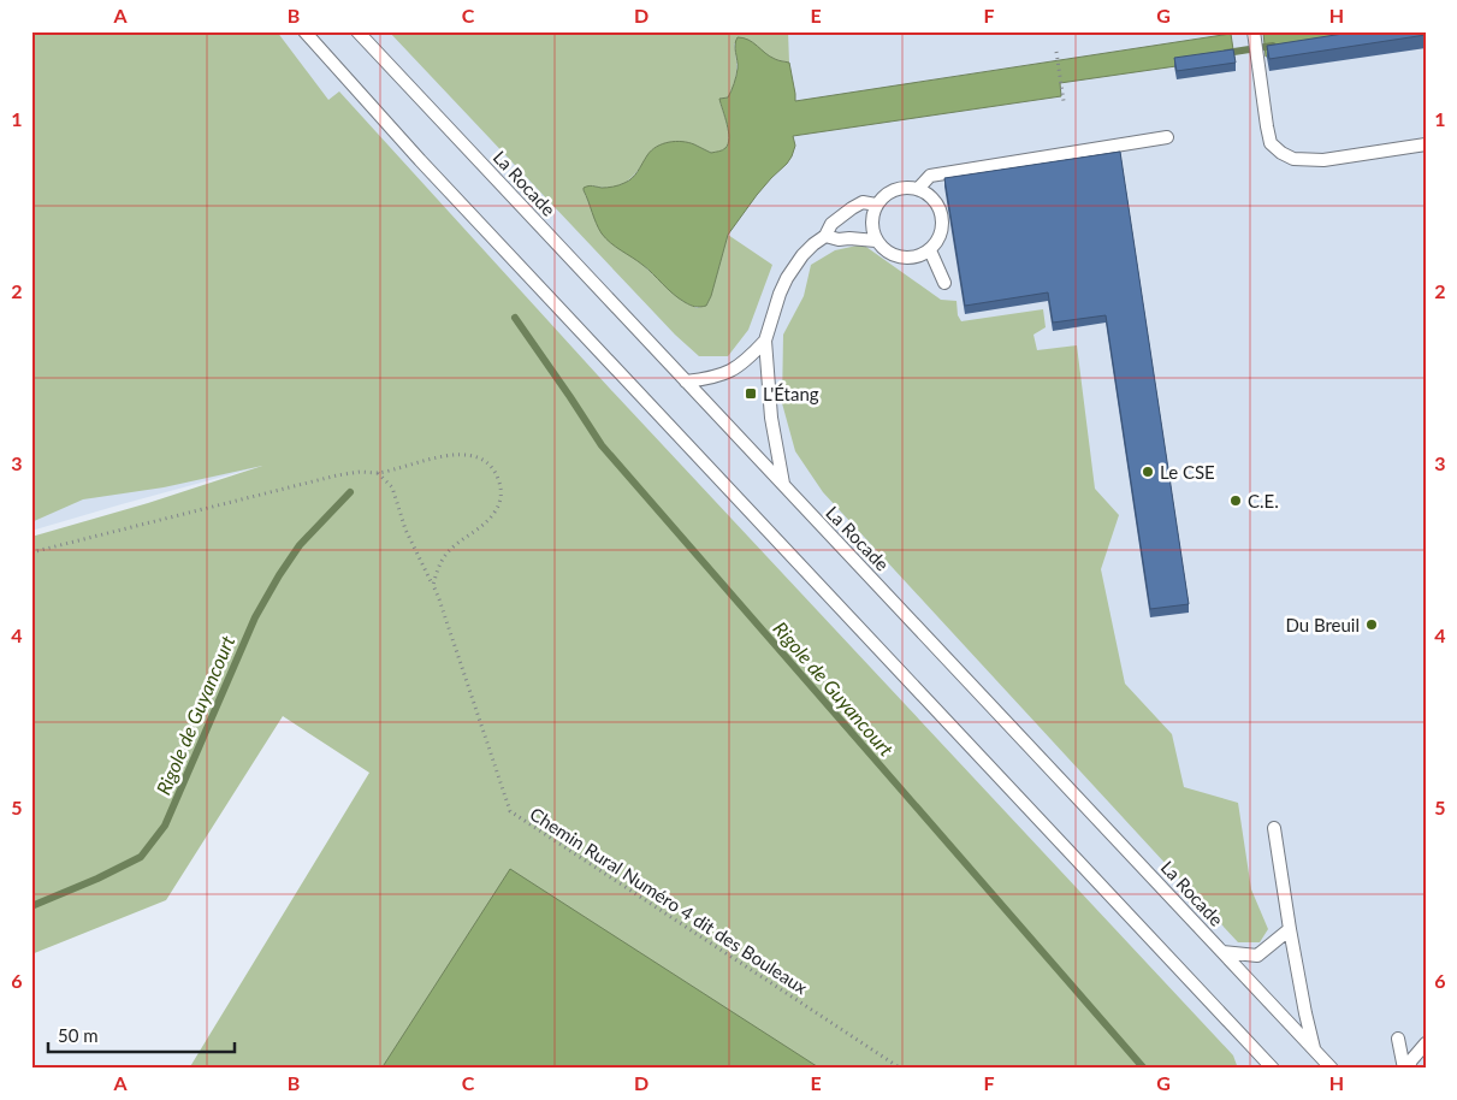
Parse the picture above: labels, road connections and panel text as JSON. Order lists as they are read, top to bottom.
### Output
{
  "streets": {
    "lane": ["La Rocade"],
    "path": ["Chemin Rural Numéro 4 dit des Bouleaux"]
  },
  "water": ["Rigole de Guyancourt"],
  "places": {
    "transit": ["L'Étang"],
    "other": ["Le CSE", "C.E.", "Du Breuil"]
  },
  "scale_bar": "50 m",
  "grid": {
    "columns": [
      "A",
      "B",
      "C",
      "D",
      "E",
      "F",
      "G",
      "H"
    ],
    "rows": [
      "1",
      "2",
      "3",
      "4",
      "5",
      "6"
    ]
  }
}
